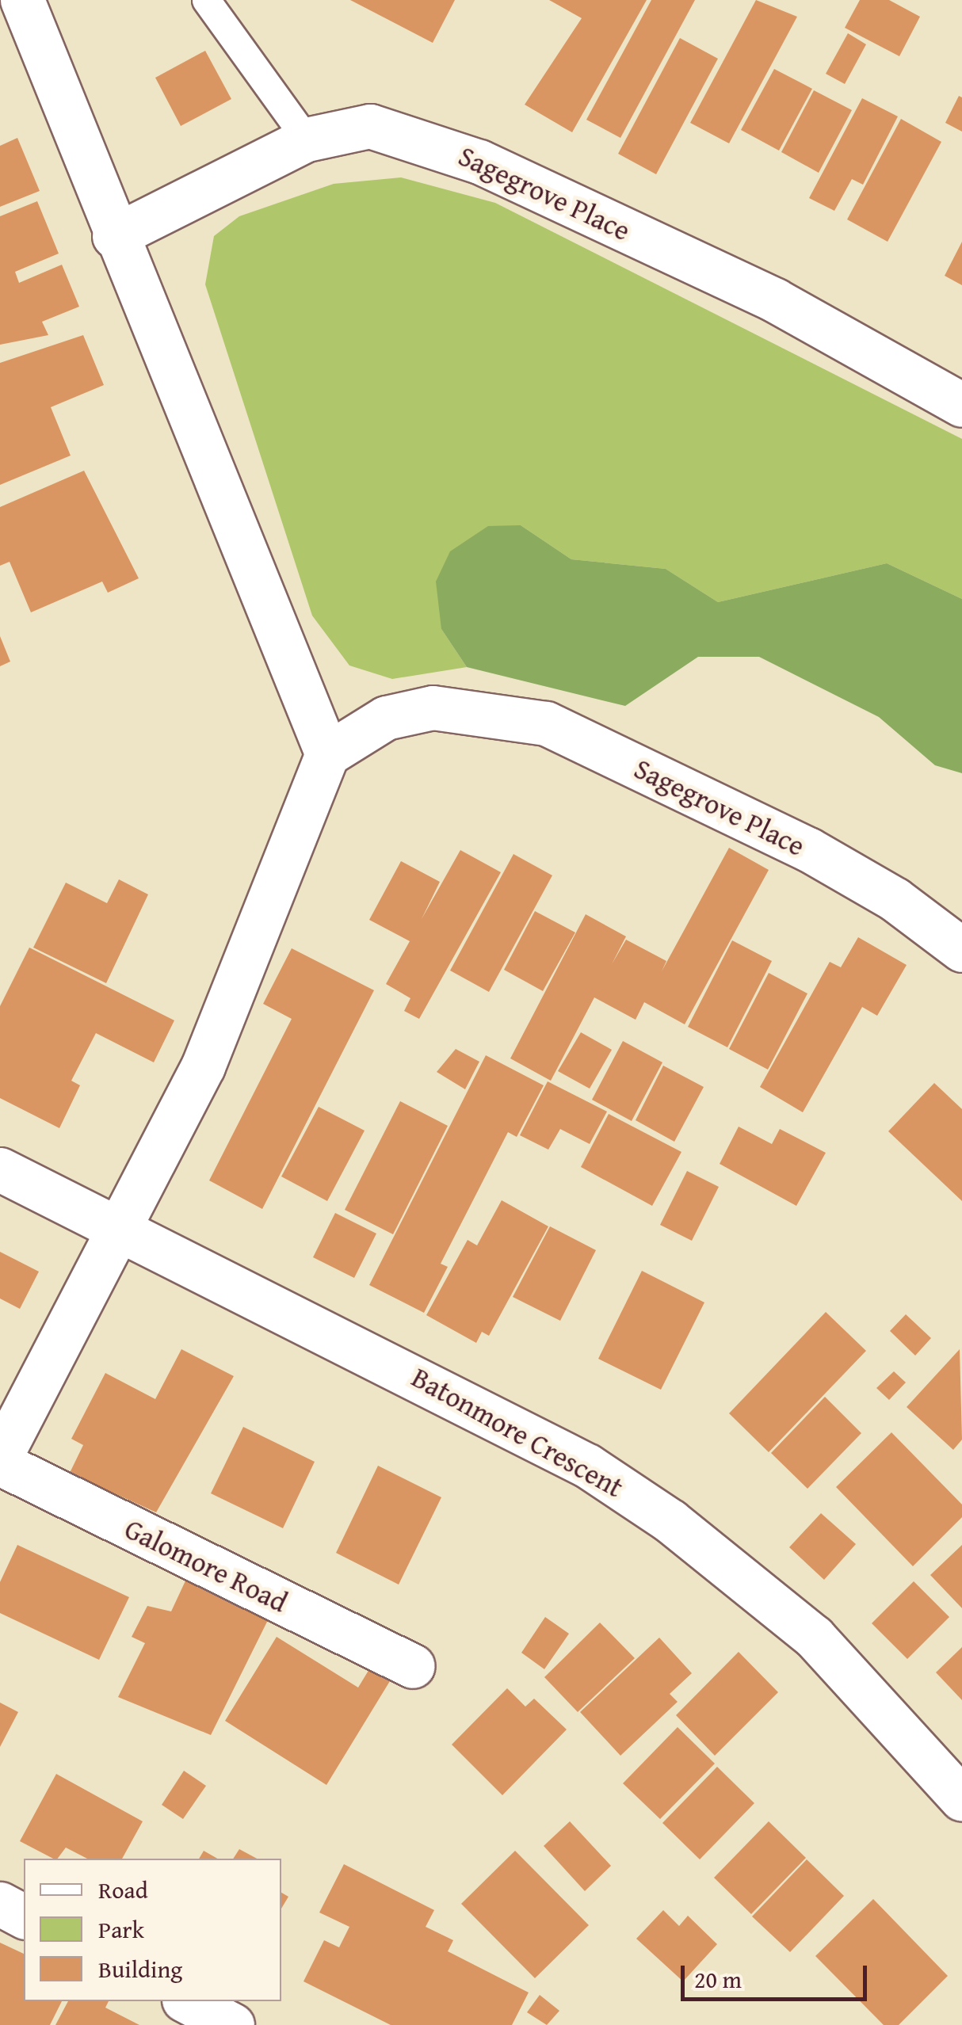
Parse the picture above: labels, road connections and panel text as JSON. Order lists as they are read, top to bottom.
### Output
{
  "streets": {
    "street": ["Sagegrove Place", "Batonmore Crescent", "Galomore Road"]
  },
  "crossings": [
    ["Batonmore Crescent", "Galomore Road"]
  ],
  "legend": ["Road", "Park", "Building"],
  "scale_bar": "20 m"
}
